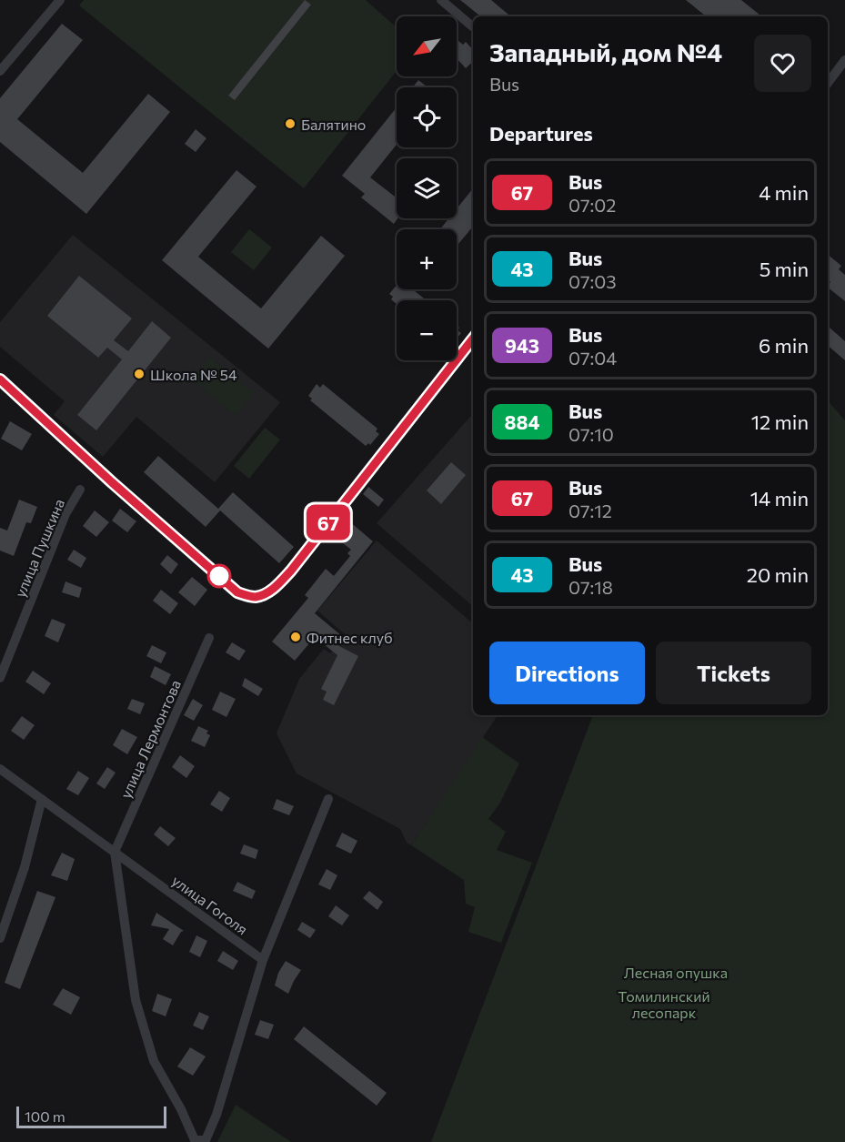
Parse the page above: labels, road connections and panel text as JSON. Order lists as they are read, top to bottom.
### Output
{
  "streets": {
    "street": ["улица Пушкина", "улица Лермонтова", "улица Гоголя"]
  },
  "crossings": [
    ["улица Лермонтова", "улица Гоголя"]
  ],
  "parks": ["Лесная опушка", "Томилинский лесопарк"],
  "places": ["Балятино", "Школа № 54", "Фитнес клуб"],
  "lines": ["bus line 67"],
  "scale_bar": "100 m",
  "north": "bottom left",
  "page": {
    "on_map": "67",
    "map_buttons": ["+", "−"],
    "heading": [
      ["Западный, дом №4", "Bus"],
      "Departures"
    ],
    "list": [
      {
        "mark": "67",
        "name": "Bus",
        "note": "07:02",
        "value": "4 min"
      },
      {
        "mark": "43",
        "name": "Bus",
        "note": "07:03",
        "value": "5 min"
      },
      {
        "mark": "943",
        "name": "Bus",
        "note": "07:04",
        "value": "6 min"
      },
      {
        "mark": "884",
        "name": "Bus",
        "note": "07:10",
        "value": "12 min"
      },
      {
        "mark": "67",
        "name": "Bus",
        "note": "07:12",
        "value": "14 min"
      },
      {
        "mark": "43",
        "name": "Bus",
        "note": "07:18",
        "value": "20 min"
      }
    ],
    "buttons": ["Directions", "Tickets"],
    "scale": "100 m"
  }
}
